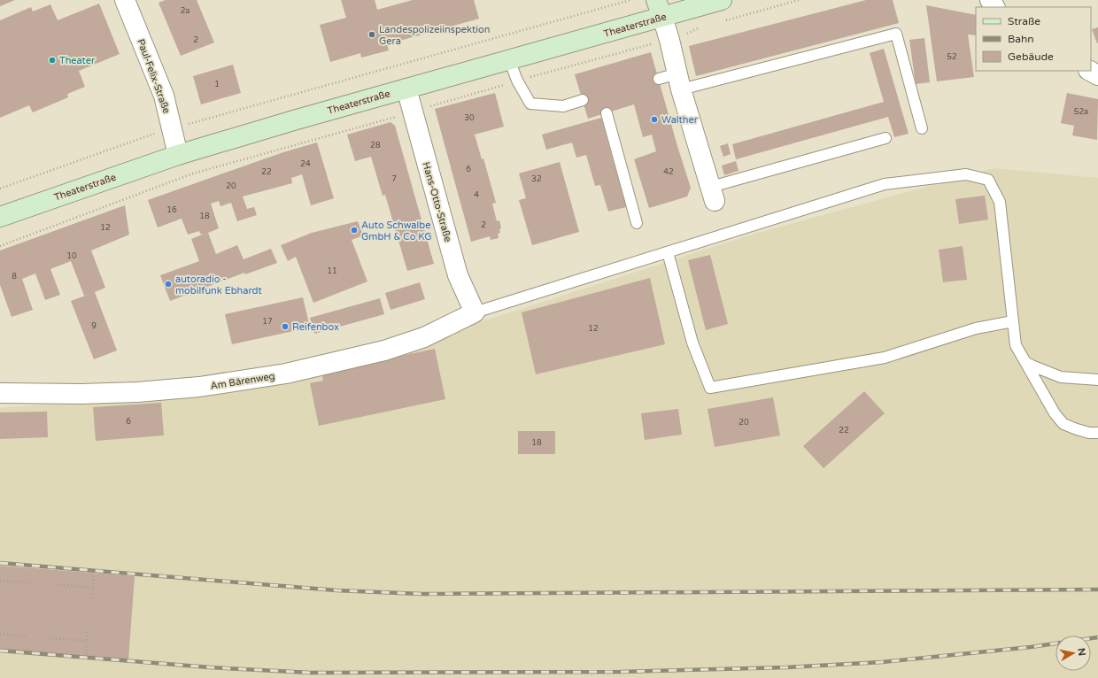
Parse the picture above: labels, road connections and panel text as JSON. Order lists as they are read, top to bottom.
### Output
{
  "streets": {
    "main road": ["Theaterstraße"],
    "street": ["Paul-Felix-Straße", "Hans-Otto-Straße", "Am Bärenweg"]
  },
  "crossings": [
    ["Theaterstraße", "Paul-Felix-Straße"],
    ["Theaterstraße", "Hans-Otto-Straße"],
    ["Hans-Otto-Straße", "Am Bärenweg"]
  ],
  "places": [
    "Landespolizeiinspektion Gera",
    "Theater",
    "Walther",
    "Auto Schwalbe GmbH & Co KG",
    "autoradio - mobilfunk Ebhardt",
    "Reifenbox"
  ],
  "house_numbers": [
    "2a",
    "2",
    "52",
    "1",
    "52a",
    "30",
    "28",
    "24",
    "6",
    "22",
    "42",
    "7",
    "32",
    "20",
    "4",
    "16",
    "18",
    "2",
    "12",
    "10",
    "11",
    "8",
    "17",
    "9",
    "12",
    "6",
    "20",
    "22",
    "18"
  ],
  "legend": ["Straße", "Bahn", "Gebäude"],
  "north": "right"
}
